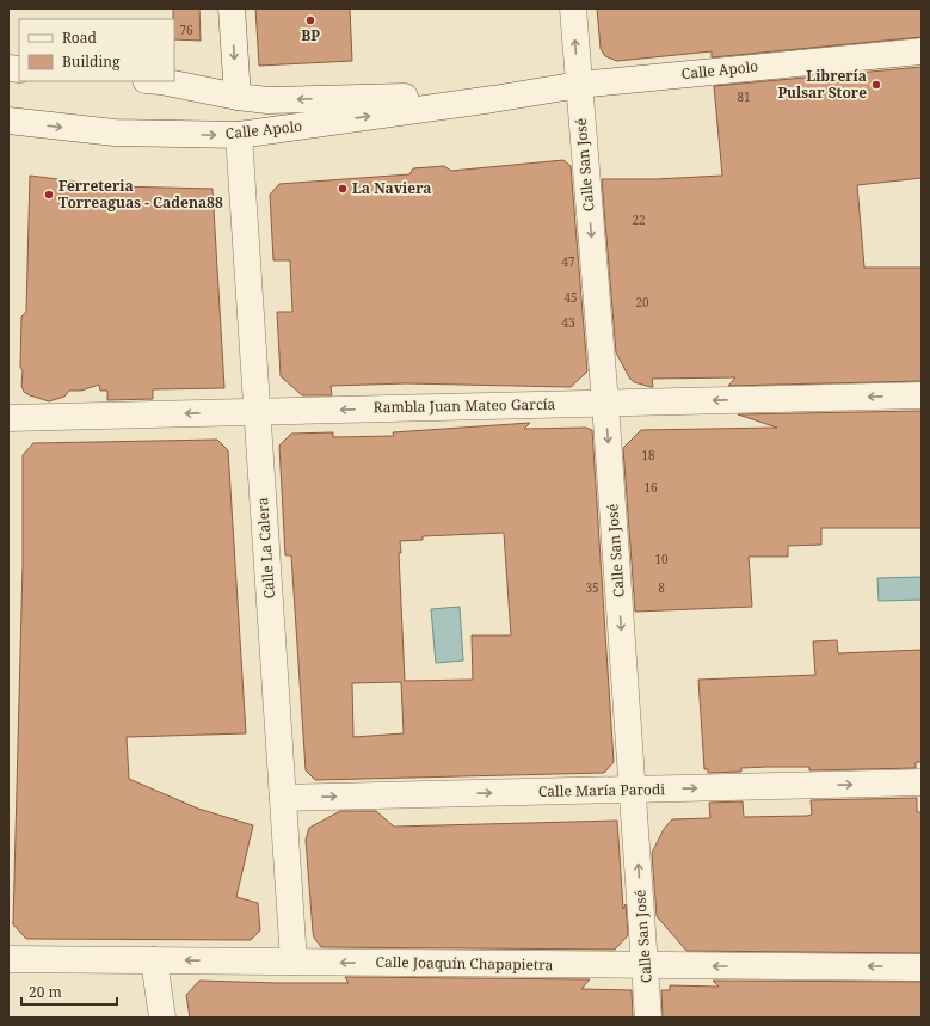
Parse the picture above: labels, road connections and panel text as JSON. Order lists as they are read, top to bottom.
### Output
{
  "streets": {
    "street": [
      "Calle Apolo",
      "Calle San José",
      "Rambla Juan Mateo García",
      "Calle La Calera",
      "Calle María Parodi",
      "Calle Joaquín Chapapietra"
    ]
  },
  "crossings": [
    ["Calle Apolo", "Calle San José"],
    ["Calle Apolo", "Calle La Calera"],
    ["Calle San José", "Rambla Juan Mateo García"],
    ["Calle San José", "Calle María Parodi"],
    ["Calle San José", "Calle Joaquín Chapapietra"],
    ["Rambla Juan Mateo García", "Calle La Calera"],
    ["Calle La Calera", "Calle María Parodi"],
    ["Calle La Calera", "Calle Joaquín Chapapietra"]
  ],
  "one_way": ["Rambla Juan Mateo García", "Calle María Parodi", "Calle Joaquín Chapapietra"],
  "places": [
    "BP",
    "Librería Pulsar Store",
    "La Naviera",
    "Ferreteria Torreaguas - Cadena88"
  ],
  "house_numbers": [
    "76",
    "81",
    "22",
    "47",
    "45",
    "20",
    "43",
    "18",
    "16",
    "10",
    "35",
    "8"
  ],
  "legend": ["Road", "Building"],
  "scale_bar": "20 m"
}
